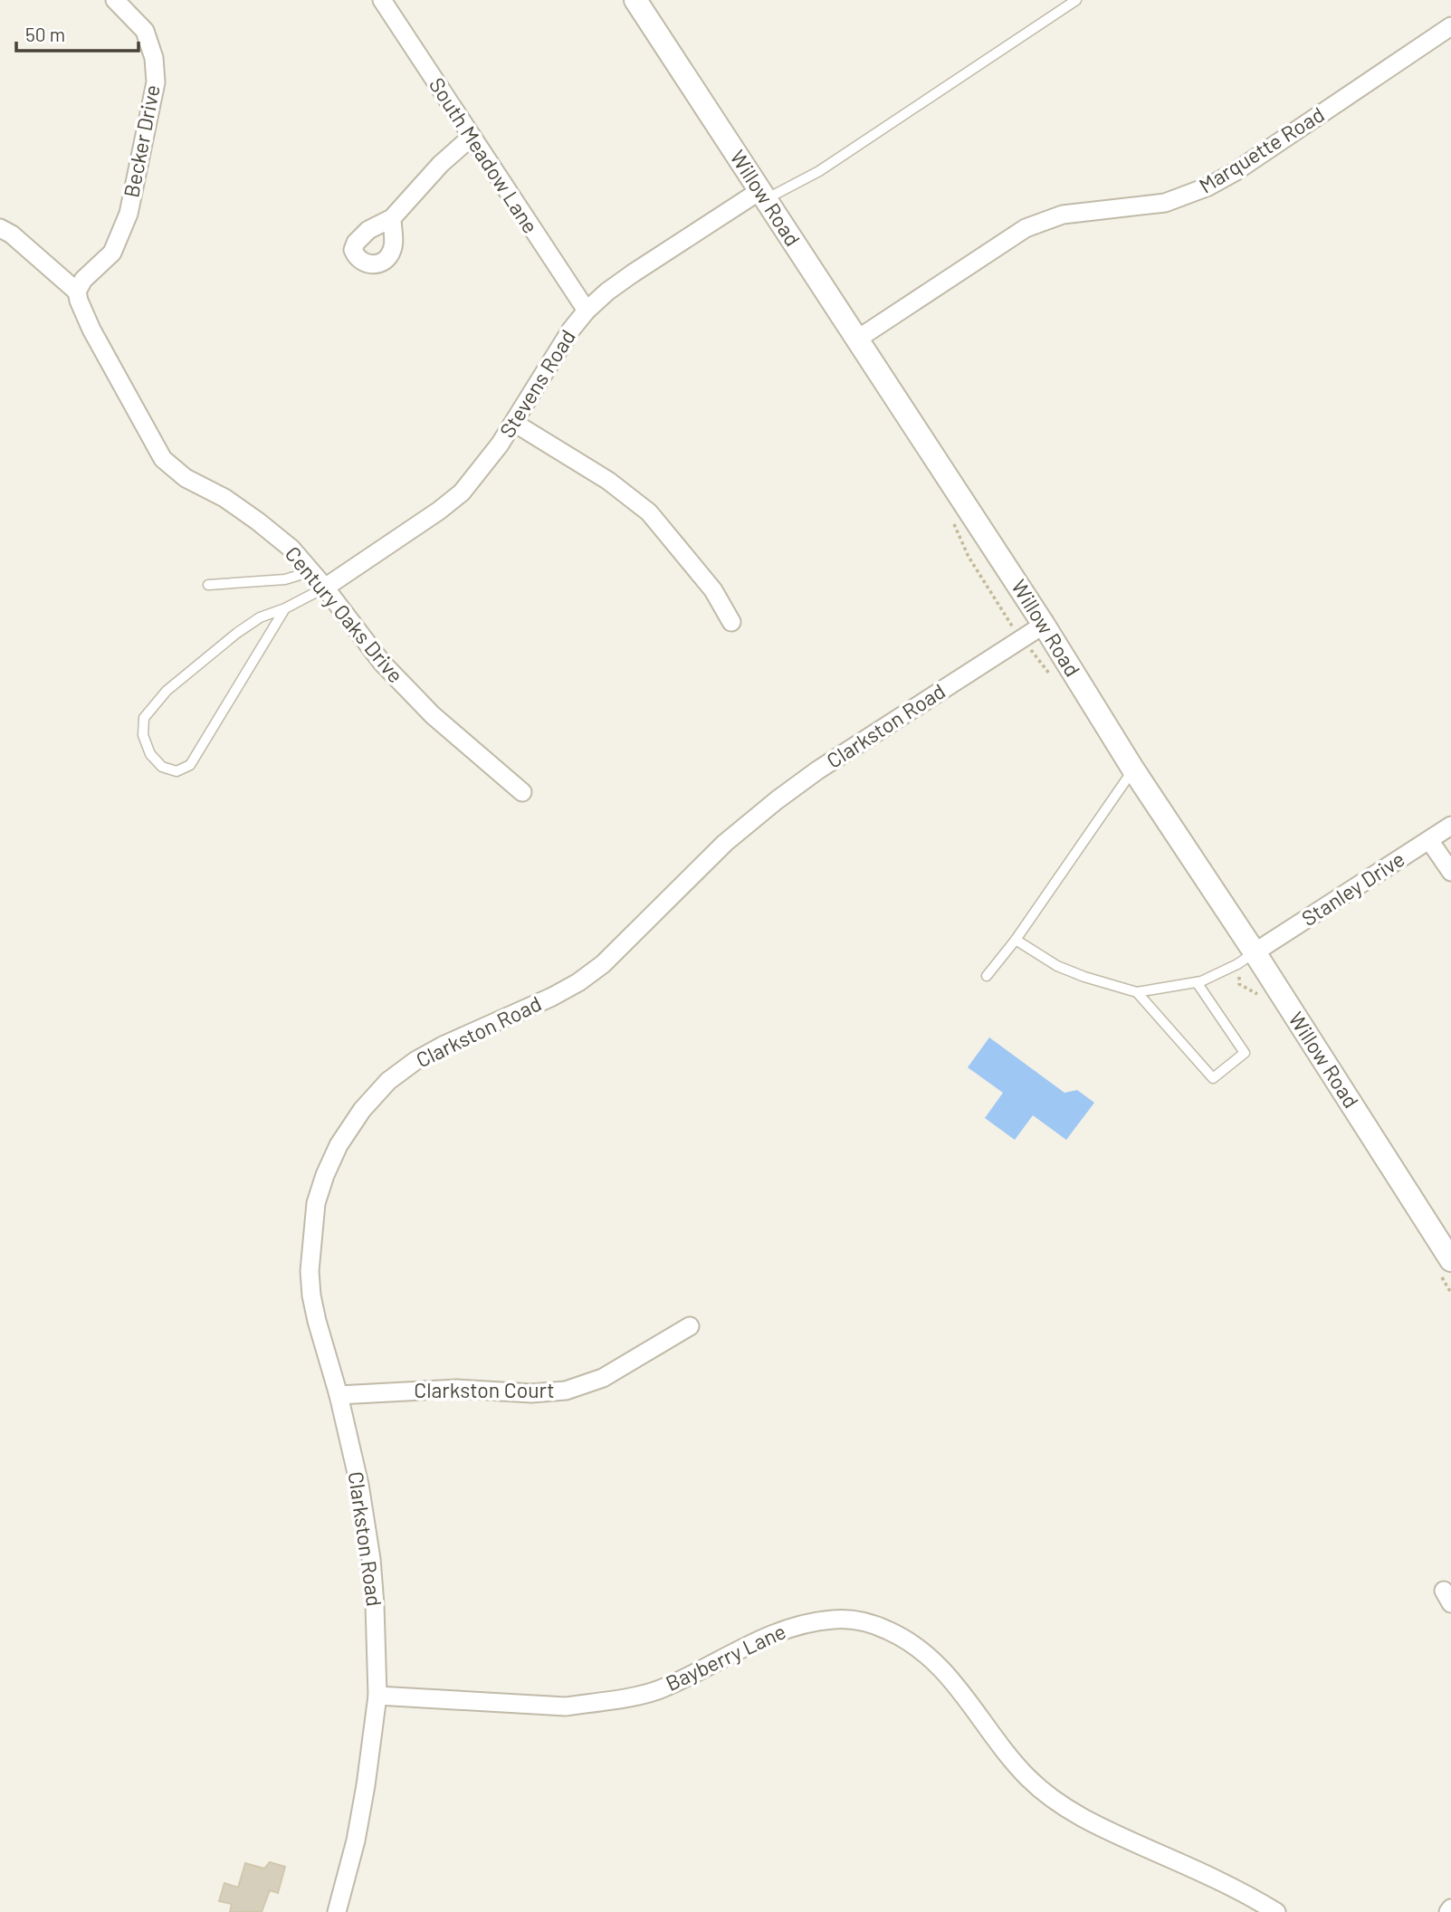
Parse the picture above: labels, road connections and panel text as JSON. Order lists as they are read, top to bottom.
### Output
{
  "streets": {
    "street": [
      "Becker Drive",
      "Marquette Road",
      "South Meadow Lane",
      "Willow Road",
      "Stevens Road",
      "Century Oaks Drive",
      "Clarkston Road",
      "Stanley Drive",
      "Clarkston Court",
      "Bayberry Lane"
    ]
  },
  "crossings": [
    ["Becker Drive", "Century Oaks Drive"],
    ["Marquette Road", "Willow Road"],
    ["South Meadow Lane", "Stevens Road"],
    ["Willow Road", "Stevens Road"],
    ["Willow Road", "Clarkston Road"],
    ["Willow Road", "Stanley Drive"],
    ["Stevens Road", "Century Oaks Drive"],
    ["Clarkston Road", "Clarkston Court"],
    ["Clarkston Road", "Bayberry Lane"]
  ],
  "scale_bar": "50 m"
}
